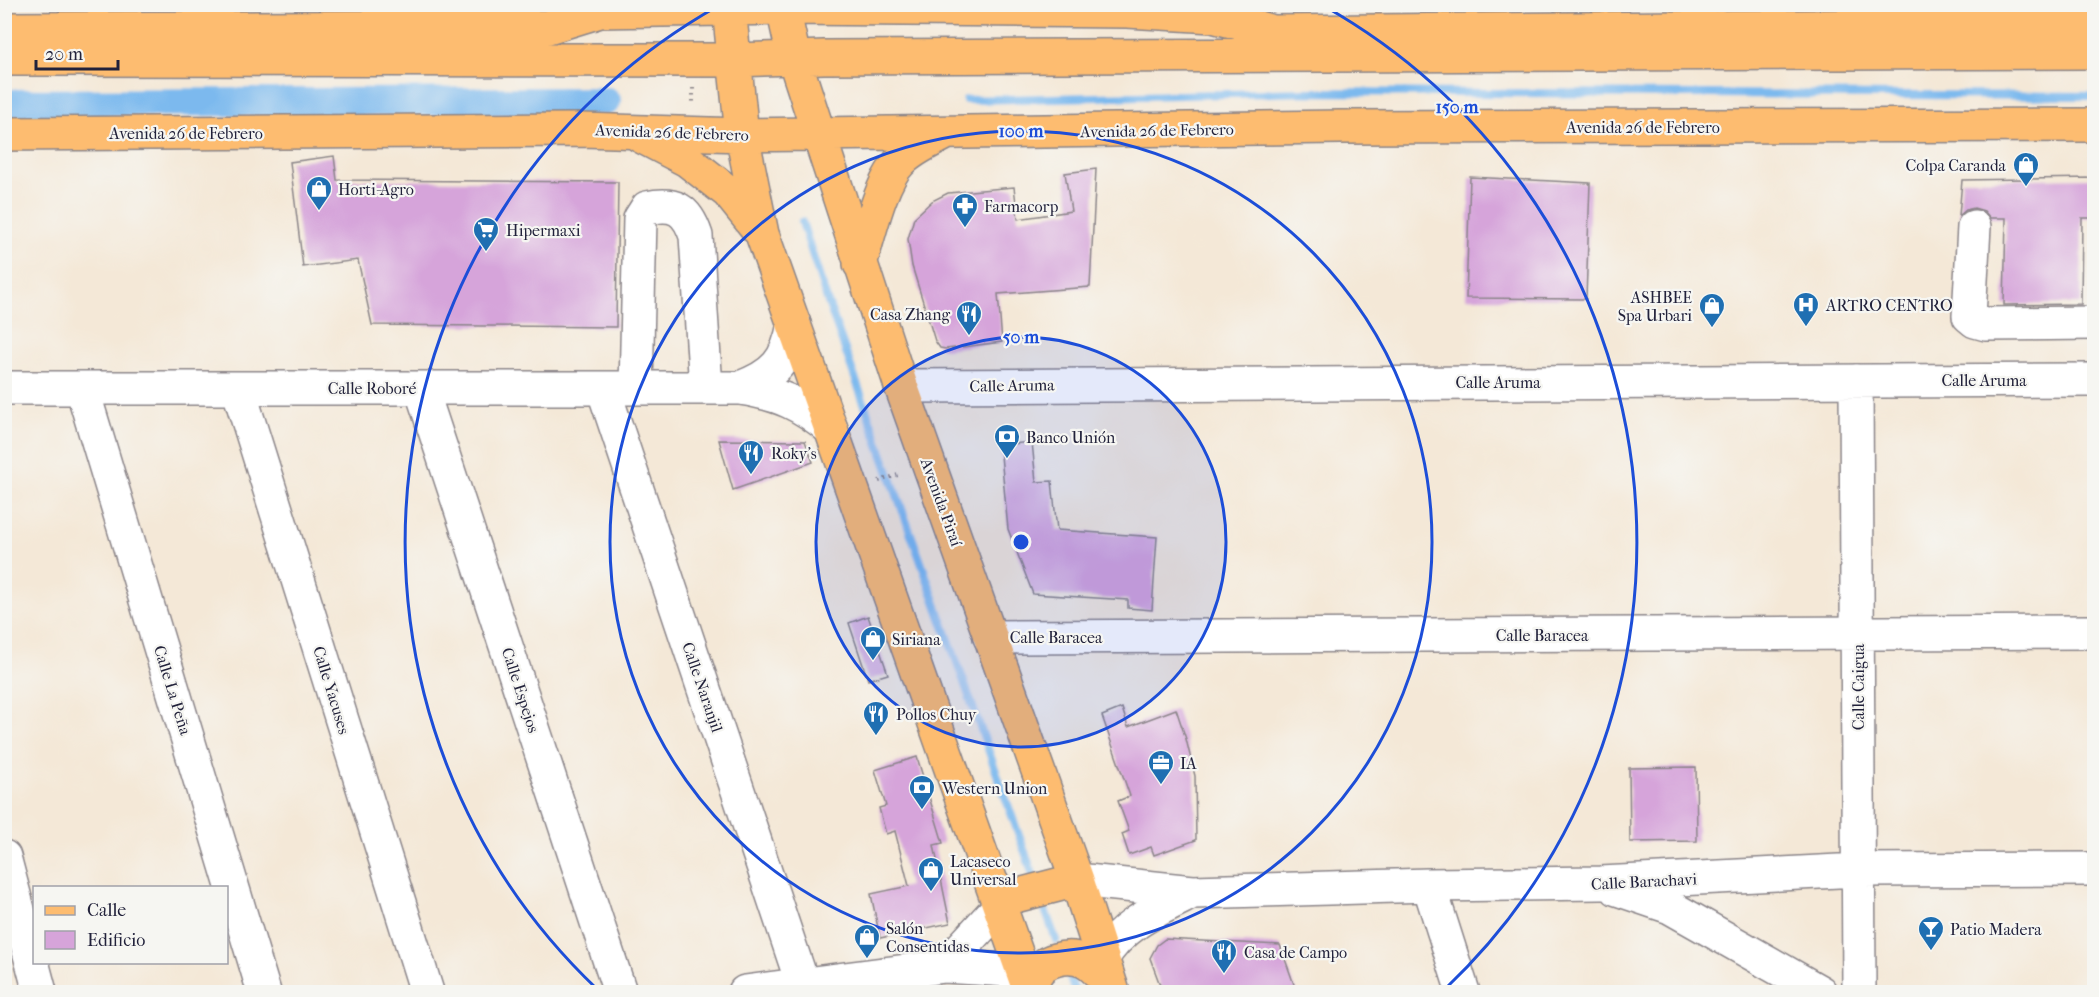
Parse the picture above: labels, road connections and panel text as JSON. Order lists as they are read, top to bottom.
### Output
{
  "streets": {
    "main road": ["Avenida 26 de Febrero", "Avenida Piraí"],
    "street": [
      "Calle Aruma",
      "Calle Roboré",
      "Calle Baracea",
      "Calle Naranjil",
      "Calle Caigua",
      "Calle La Peña",
      "Calle Yacuses",
      "Calle Espejos",
      "Calle Barachavi"
    ]
  },
  "crossings": [
    ["Avenida 26 de Febrero", "Avenida Piraí"],
    ["Calle Aruma", "Avenida Piraí"],
    ["Calle Aruma", "Calle Caigua"],
    ["Calle Roboré", "Calle Naranjil"],
    ["Calle Roboré", "Calle La Peña"],
    ["Calle Roboré", "Calle Yacuses"],
    ["Calle Roboré", "Calle Espejos"],
    ["Avenida Piraí", "Calle Baracea"],
    ["Avenida Piraí", "Calle Barachavi"],
    ["Calle Baracea", "Calle Caigua"],
    ["Calle Caigua", "Calle Barachavi"]
  ],
  "places": {
    "shop": [
      "Colpa Caranda",
      "Horti-Agro",
      "ASHBEE Spa Urbari",
      "Siriana",
      "Lacaseco Universal",
      "Salón Consentidas"
    ],
    "pharmacy": ["Farmacorp"],
    "supermarket": ["Hipermaxi"],
    "hospital": ["ARTRO CENTRO"],
    "restaurant": [
      "Casa Zhang",
      "Roky's",
      "Pollos Chuy",
      "Casa de Campo"
    ],
    "bank": ["Banco Unión", "Western Union"],
    "office": ["IA"],
    "bar": ["Patio Madera"]
  },
  "legend": ["Calle", "Edificio"],
  "scale_bar": "20 m",
  "rings": ["150 m", "100 m", "50 m"]
}
